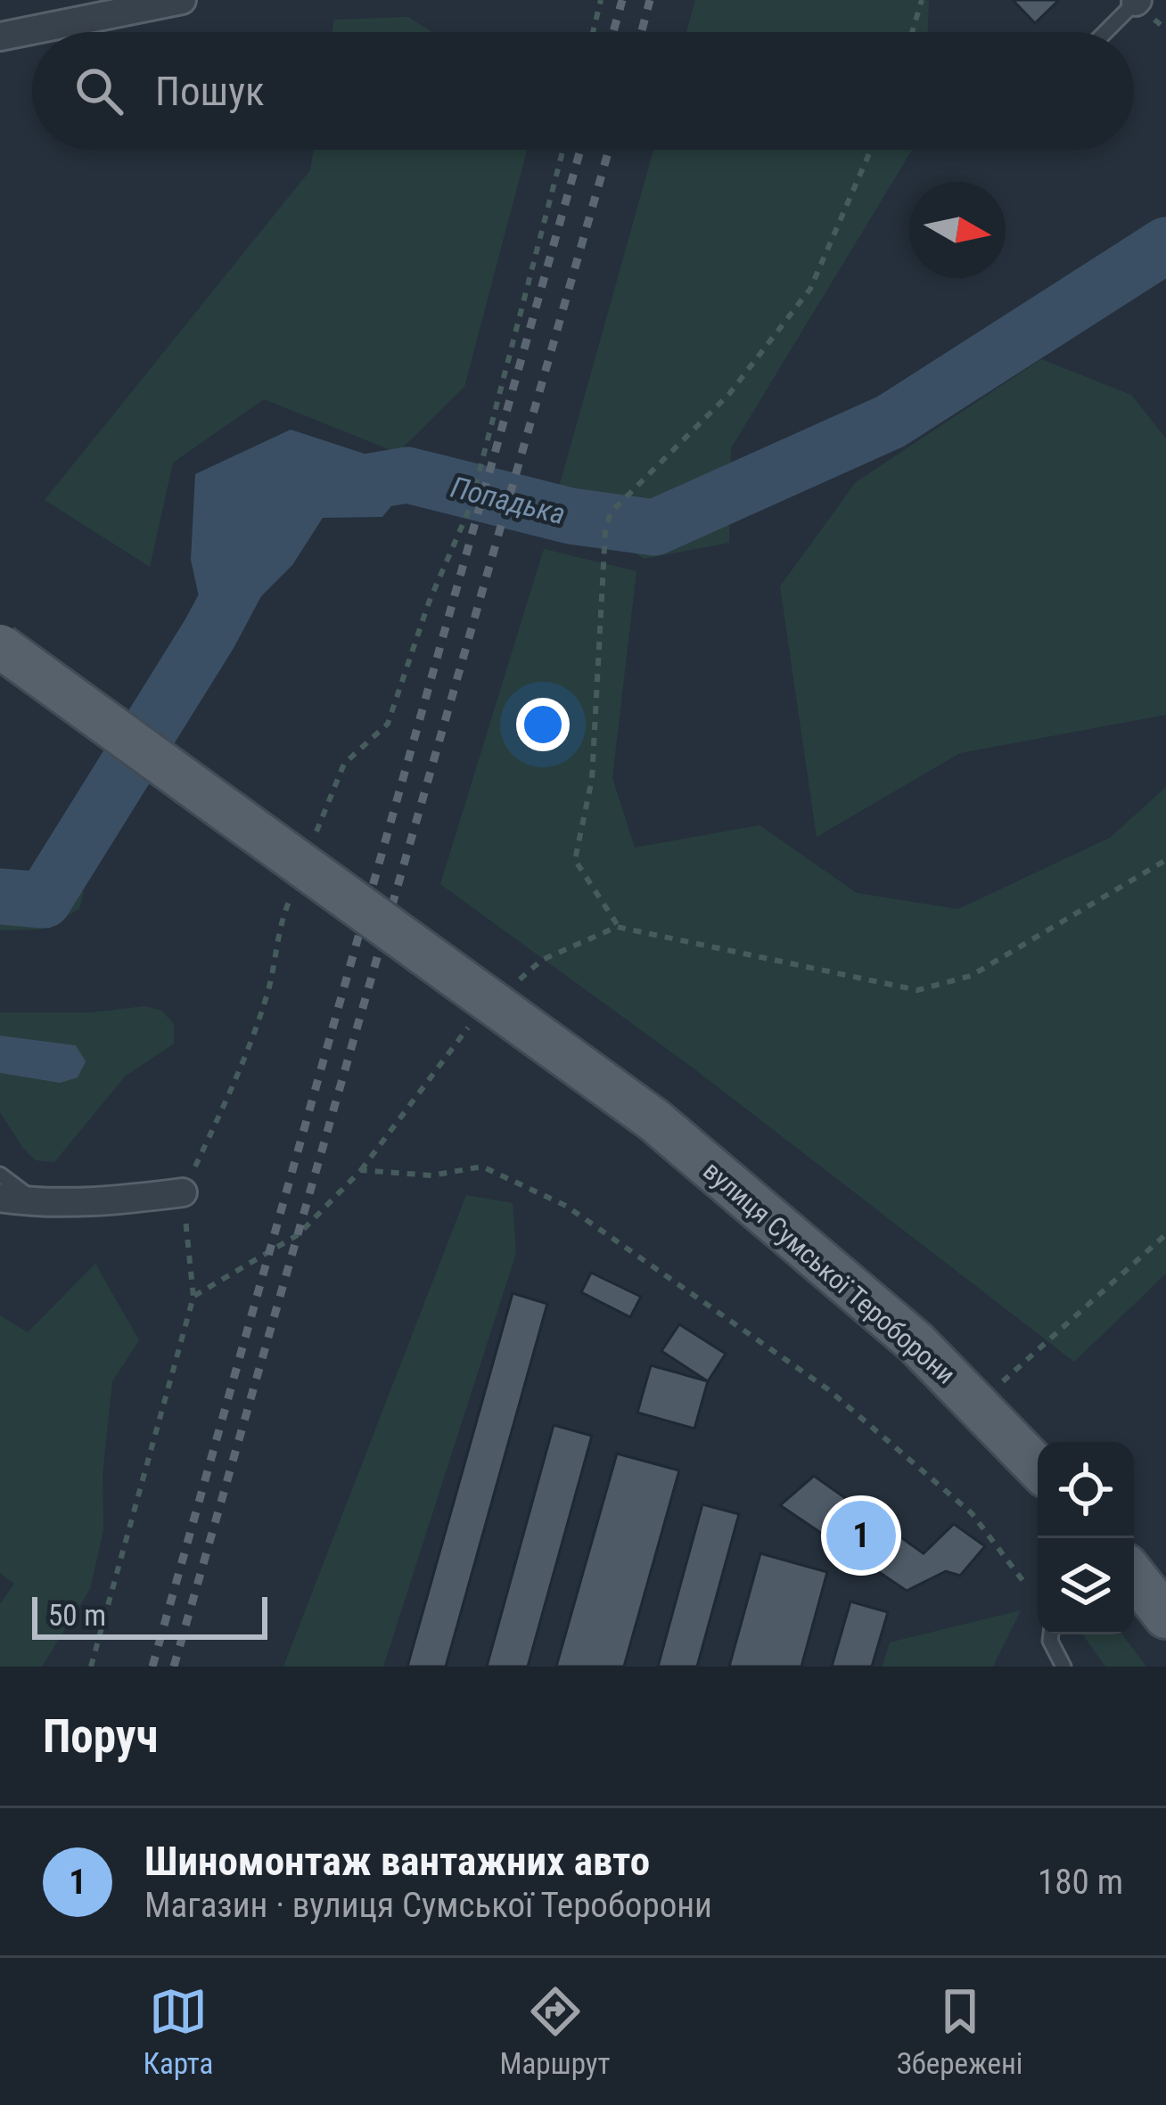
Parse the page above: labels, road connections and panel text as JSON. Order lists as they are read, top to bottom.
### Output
{
  "streets": {
    "main road": ["вулиця Сумської Тероборони"]
  },
  "water": ["Попадька"],
  "scale_bar": "50 m",
  "north": "right",
  "page": {
    "search": "Пошук",
    "pins": "1",
    "scale": "50 m",
    "heading": "Поруч",
    "list": [
      {
        "mark": "1",
        "name": "Шиномонтаж вантажних авто",
        "note": "Магазин · вулиця Сумської Тероборони",
        "value": "180 m"
      }
    ],
    "nav": ["Карта", "Маршрут", "Збережені"]
  }
}
